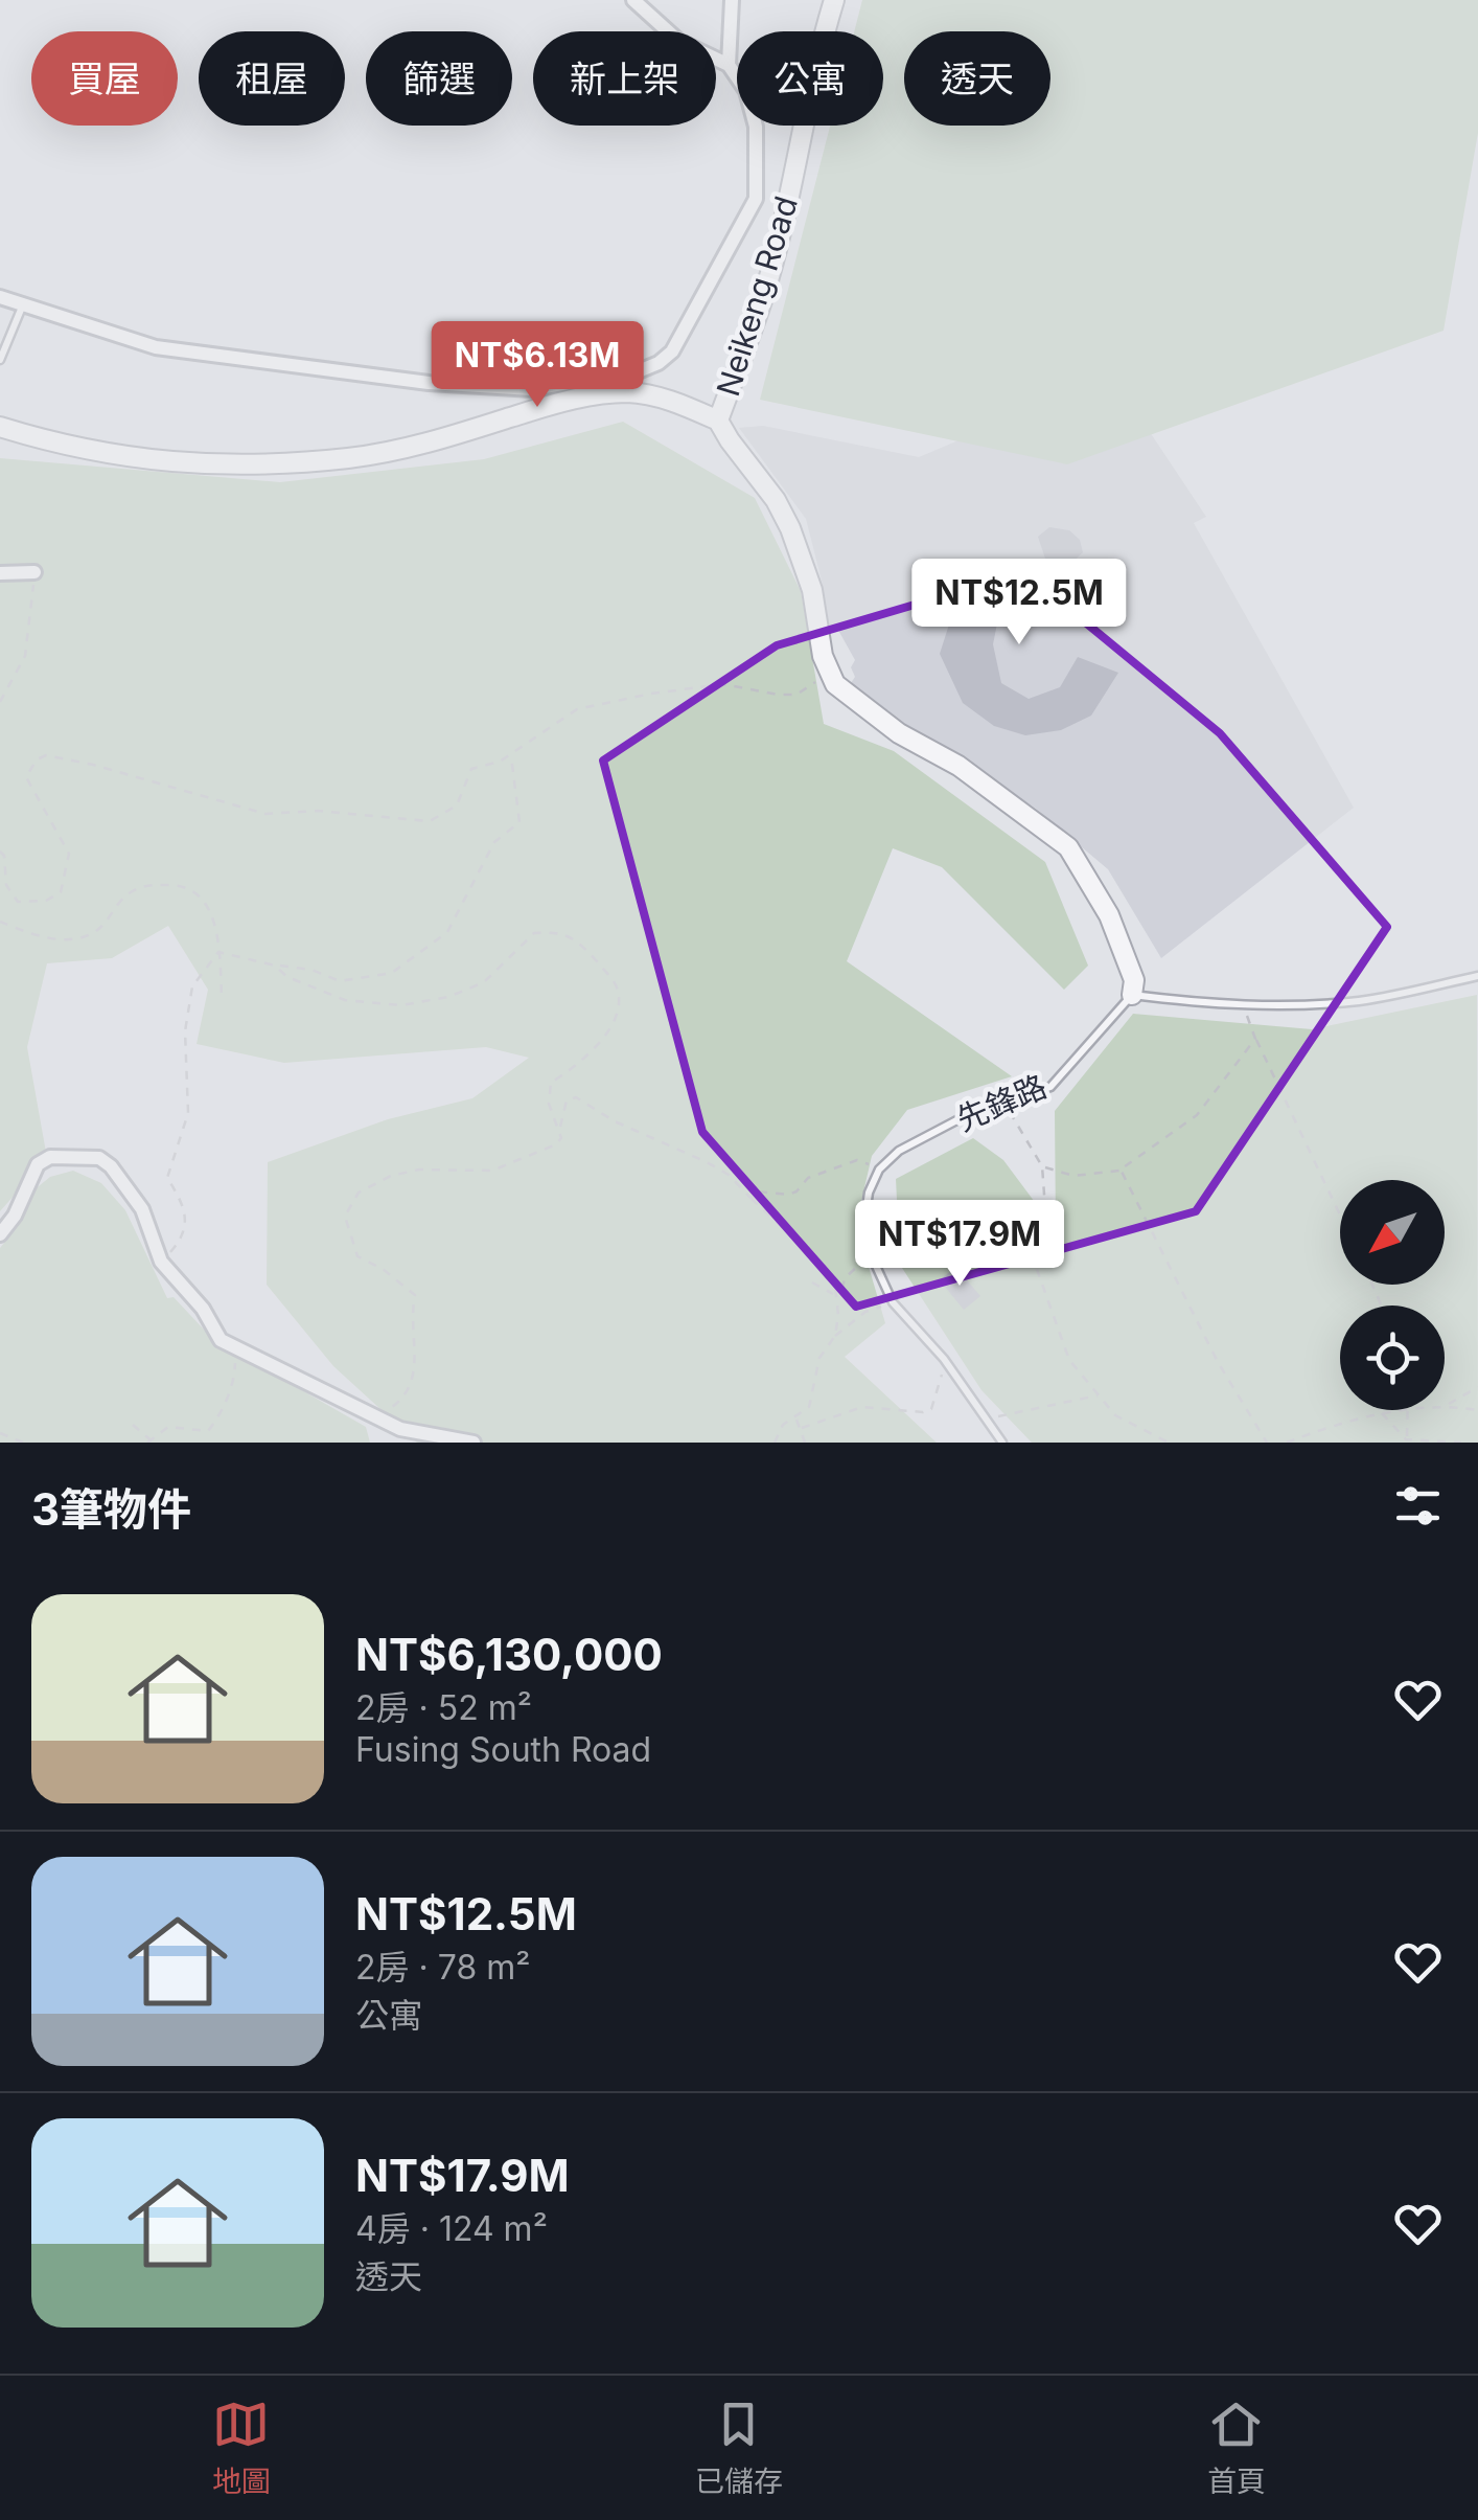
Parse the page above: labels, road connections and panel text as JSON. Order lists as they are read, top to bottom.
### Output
{
  "streets": {
    "street": ["Neikeng Road"],
    "lane": ["先鋒路"]
  },
  "crossings": [
    ["Neikeng Road", "先鋒路"]
  ],
  "north": "bottom left",
  "page": {
    "chip": [
      "買屋",
      "租屋",
      "篩選",
      "新上架",
      "公寓",
      "透天"
    ],
    "price": ["NT$6.13M", "NT$12.5M", "NT$17.9M"],
    "heading": "3筆物件",
    "list": [
      {
        "name": "NT$6,130,000",
        "note": "2房 · 52 m² · Fusing South Road"
      },
      {
        "name": "NT$12.5M",
        "note": "2房 · 78 m² · 公寓"
      },
      {
        "name": "NT$17.9M",
        "note": "4房 · 124 m² · 透天"
      }
    ],
    "tabs": ["地圖", "已儲存", "首頁"]
  }
}
